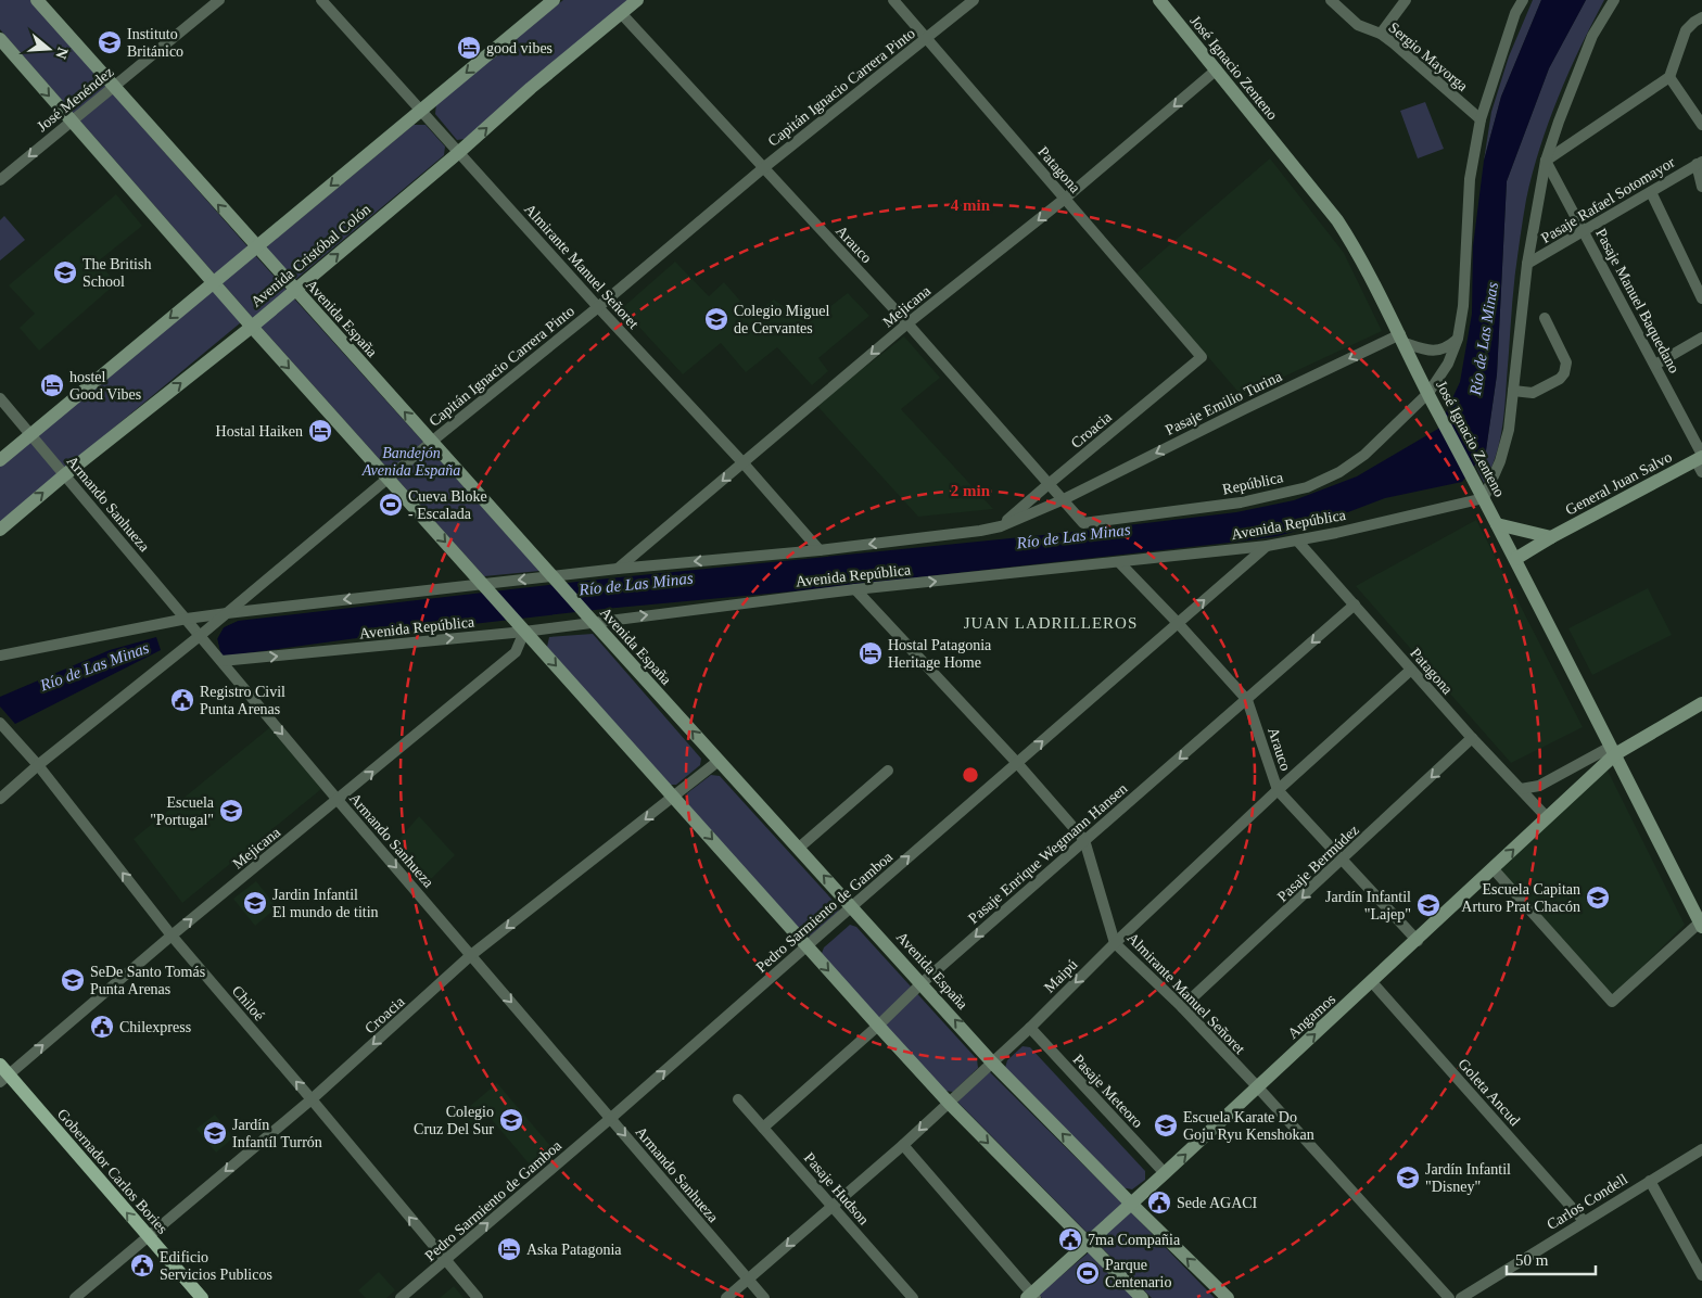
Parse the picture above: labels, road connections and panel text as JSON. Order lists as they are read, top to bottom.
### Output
{
  "streets": {
    "main road": [
      "José Ignacio Zenteno",
      "Avenida Cristóbal Colón",
      "Avenida España",
      "General Juan Salvo",
      "Angamos",
      "Gobernador Carlos Bories"
    ],
    "street": [
      "Sergio Mayorga",
      "Capitán Ignacio Carrera Pinto",
      "José Menéndez",
      "Patagona",
      "Pasaje Rafael Sotomayor",
      "Arauco",
      "Almirante Manuel Señoret",
      "Pasaje Manuel Baquedano",
      "Mejicana",
      "Pasaje Emilio Turina",
      "Croacia",
      "República",
      "Armando Sanhueza",
      "Avenida República",
      "Pasaje Enrique Wegmann Hansen",
      "Pasaje Bermúdez",
      "Pedro Sarmiento de Gamboa",
      "Maipú",
      "Chiloé",
      "Pasaje Meteoro",
      "Goleta Ancud",
      "Pasaje Hudson",
      "Carlos Condell"
    ]
  },
  "crossings": [
    ["José Ignacio Zenteno", "Mejicana"],
    ["José Ignacio Zenteno", "Pasaje Emilio Turina"],
    ["José Ignacio Zenteno", "República"],
    ["José Ignacio Zenteno", "General Juan Salvo"],
    ["José Ignacio Zenteno", "Avenida República"],
    ["José Ignacio Zenteno", "Angamos"],
    ["Capitán Ignacio Carrera Pinto", "Patagona"],
    ["Capitán Ignacio Carrera Pinto", "Arauco"],
    ["Capitán Ignacio Carrera Pinto", "Almirante Manuel Señoret"],
    ["Capitán Ignacio Carrera Pinto", "Avenida España"],
    ["Capitán Ignacio Carrera Pinto", "Armando Sanhueza"],
    ["Capitán Ignacio Carrera Pinto", "Avenida República"],
    ["Capitán Ignacio Carrera Pinto", "Chiloé"],
    ["José Menéndez", "Avenida España"],
    ["Patagona", "Mejicana"],
    ["Patagona", "Croacia"],
    ["Patagona", "Avenida República"],
    ["Patagona", "Pasaje Enrique Wegmann Hansen"],
    ["Patagona", "Pasaje Bermúdez"],
    ["Patagona", "Maipú"],
    ["Patagona", "Angamos"],
    ["Pasaje Rafael Sotomayor", "Pasaje Manuel Baquedano"],
    ["Arauco", "Avenida Cristóbal Colón"],
    ["Arauco", "Mejicana"],
    ["Arauco", "Pasaje Emilio Turina"],
    ["Arauco", "Croacia"],
    ["Arauco", "República"],
    ["Arauco", "Avenida República"],
    ["Arauco", "Pasaje Enrique Wegmann Hansen"],
    ["Arauco", "Pasaje Bermúdez"],
    ["Arauco", "Pedro Sarmiento de Gamboa"],
    ["Arauco", "Maipú"],
    ["Arauco", "Angamos"],
    ["Avenida Cristóbal Colón", "Almirante Manuel Señoret"],
    ["Avenida Cristóbal Colón", "Avenida España"],
    ["Avenida Cristóbal Colón", "Armando Sanhueza"],
    ["Almirante Manuel Señoret", "Mejicana"],
    ["Almirante Manuel Señoret", "Avenida República"],
    ["Almirante Manuel Señoret", "Pasaje Enrique Wegmann Hansen"],
    ["Almirante Manuel Señoret", "Pasaje Bermúdez"],
    ["Almirante Manuel Señoret", "Pedro Sarmiento de Gamboa"],
    ["Almirante Manuel Señoret", "Maipú"],
    ["Almirante Manuel Señoret", "Angamos"],
    ["Pasaje Manuel Baquedano", "General Juan Salvo"],
    ["Mejicana", "Armando Sanhueza"],
    ["Mejicana", "Avenida República"],
    ["Mejicana", "Chiloé"],
    ["Mejicana", "Gobernador Carlos Bories"],
    ["Avenida España", "Croacia"],
    ["Avenida España", "Avenida República"],
    ["Avenida España", "Pasaje Enrique Wegmann Hansen"],
    ["Avenida España", "Pedro Sarmiento de Gamboa"],
    ["Avenida España", "Maipú"],
    ["Avenida España", "Angamos"],
    ["Pasaje Emilio Turina", "Croacia"],
    ["Pasaje Emilio Turina", "República"],
    ["Pasaje Emilio Turina", "Avenida República"],
    ["Croacia", "Armando Sanhueza"],
    ["Croacia", "Avenida República"],
    ["Croacia", "Chiloé"],
    ["Croacia", "Gobernador Carlos Bories"],
    ["Armando Sanhueza", "Avenida República"],
    ["Armando Sanhueza", "Pedro Sarmiento de Gamboa"],
    ["Armando Sanhueza", "Maipú"],
    ["Avenida República", "Pedro Sarmiento de Gamboa"],
    ["Pasaje Enrique Wegmann Hansen", "Pasaje Hudson"],
    ["Pedro Sarmiento de Gamboa", "Chiloé"],
    ["Maipú", "Pasaje Meteoro"],
    ["Maipú", "Pasaje Hudson"],
    ["Angamos", "Pasaje Meteoro"],
    ["Angamos", "Goleta Ancud"],
    ["Goleta Ancud", "Carlos Condell"]
  ],
  "one_way": [
    "Pasaje Emilio Turina",
    "Croacia",
    "Armando Sanhueza",
    "Pasaje Enrique Wegmann Hansen",
    "Pasaje Bermúdez",
    "Pedro Sarmiento de Gamboa",
    "Chiloé",
    "Angamos",
    "Gobernador Carlos Bories"
  ],
  "districts": ["JUAN LADRILLEROS"],
  "water": ["Río de Las Minas"],
  "parks": ["Bandejón Avenida España"],
  "places": {
    "school or university": [
      "Instituto Británico",
      "The British School",
      "Colegio Miguel de Cervantes",
      "Escuela \"Portugal\"",
      "Escuela Capitan Arturo Prat Chacón",
      "Jardin Infantil El mundo de titin",
      "Jardín Infantil \"Lajep\"",
      "SeDe Santo Tomás Punta Arenas",
      "Colegio Cruz Del Sur",
      "Escuela Karate Do Goju Ryu Kenshokan",
      "Jardín Infantíl Turrón",
      "Jardín Infantil \"Disney\""
    ],
    "hotel": [
      "good vibes",
      "hostel Good Vibes",
      "Hostal Haiken",
      "Hostal Patagonia Heritage Home",
      "Aska Patagonia"
    ],
    "sports": ["Cueva Bloke - Escalada", "Parque Centenario"],
    "public building": [
      "Registro Civil Punta Arenas",
      "Chilexpress",
      "Sede AGACI",
      "7ma Compañia",
      "Edificio Servicios Publicos"
    ]
  },
  "scale_bar": "50 m",
  "north": "right",
  "rings": ["4 min", "2 min"]
}
